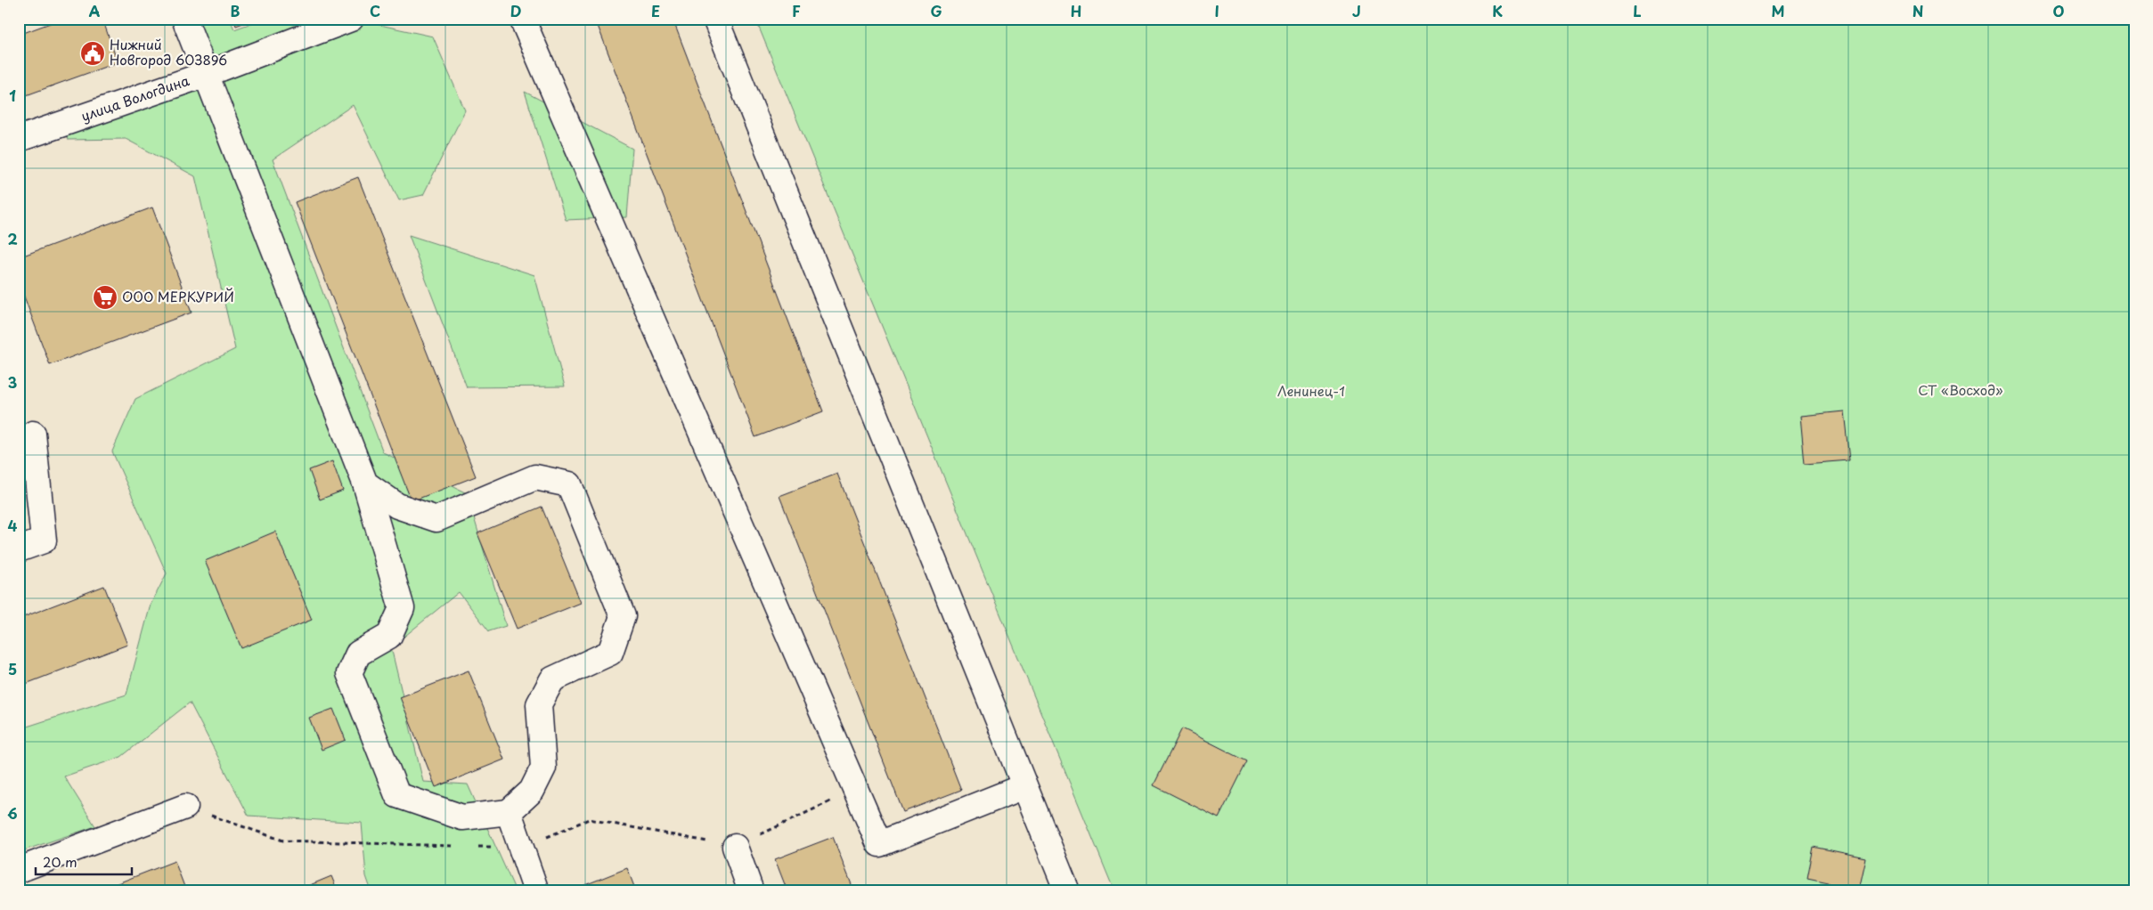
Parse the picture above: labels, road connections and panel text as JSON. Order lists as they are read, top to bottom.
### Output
{
  "streets": {
    "street": ["улица Вологдина"]
  },
  "parks": ["СТ «Восход»", "Ленинец-1"],
  "places": {
    "public building": ["Нижний Новгород 603896"],
    "supermarket": ["ООО МЕРКУРИЙ"]
  },
  "scale_bar": "20 m",
  "grid": {
    "columns": [
      "A",
      "B",
      "C",
      "D",
      "E",
      "F",
      "G",
      "H",
      "I",
      "J",
      "K",
      "L",
      "M",
      "N",
      "O"
    ],
    "rows": [
      "1",
      "2",
      "3",
      "4",
      "5",
      "6"
    ]
  }
}
